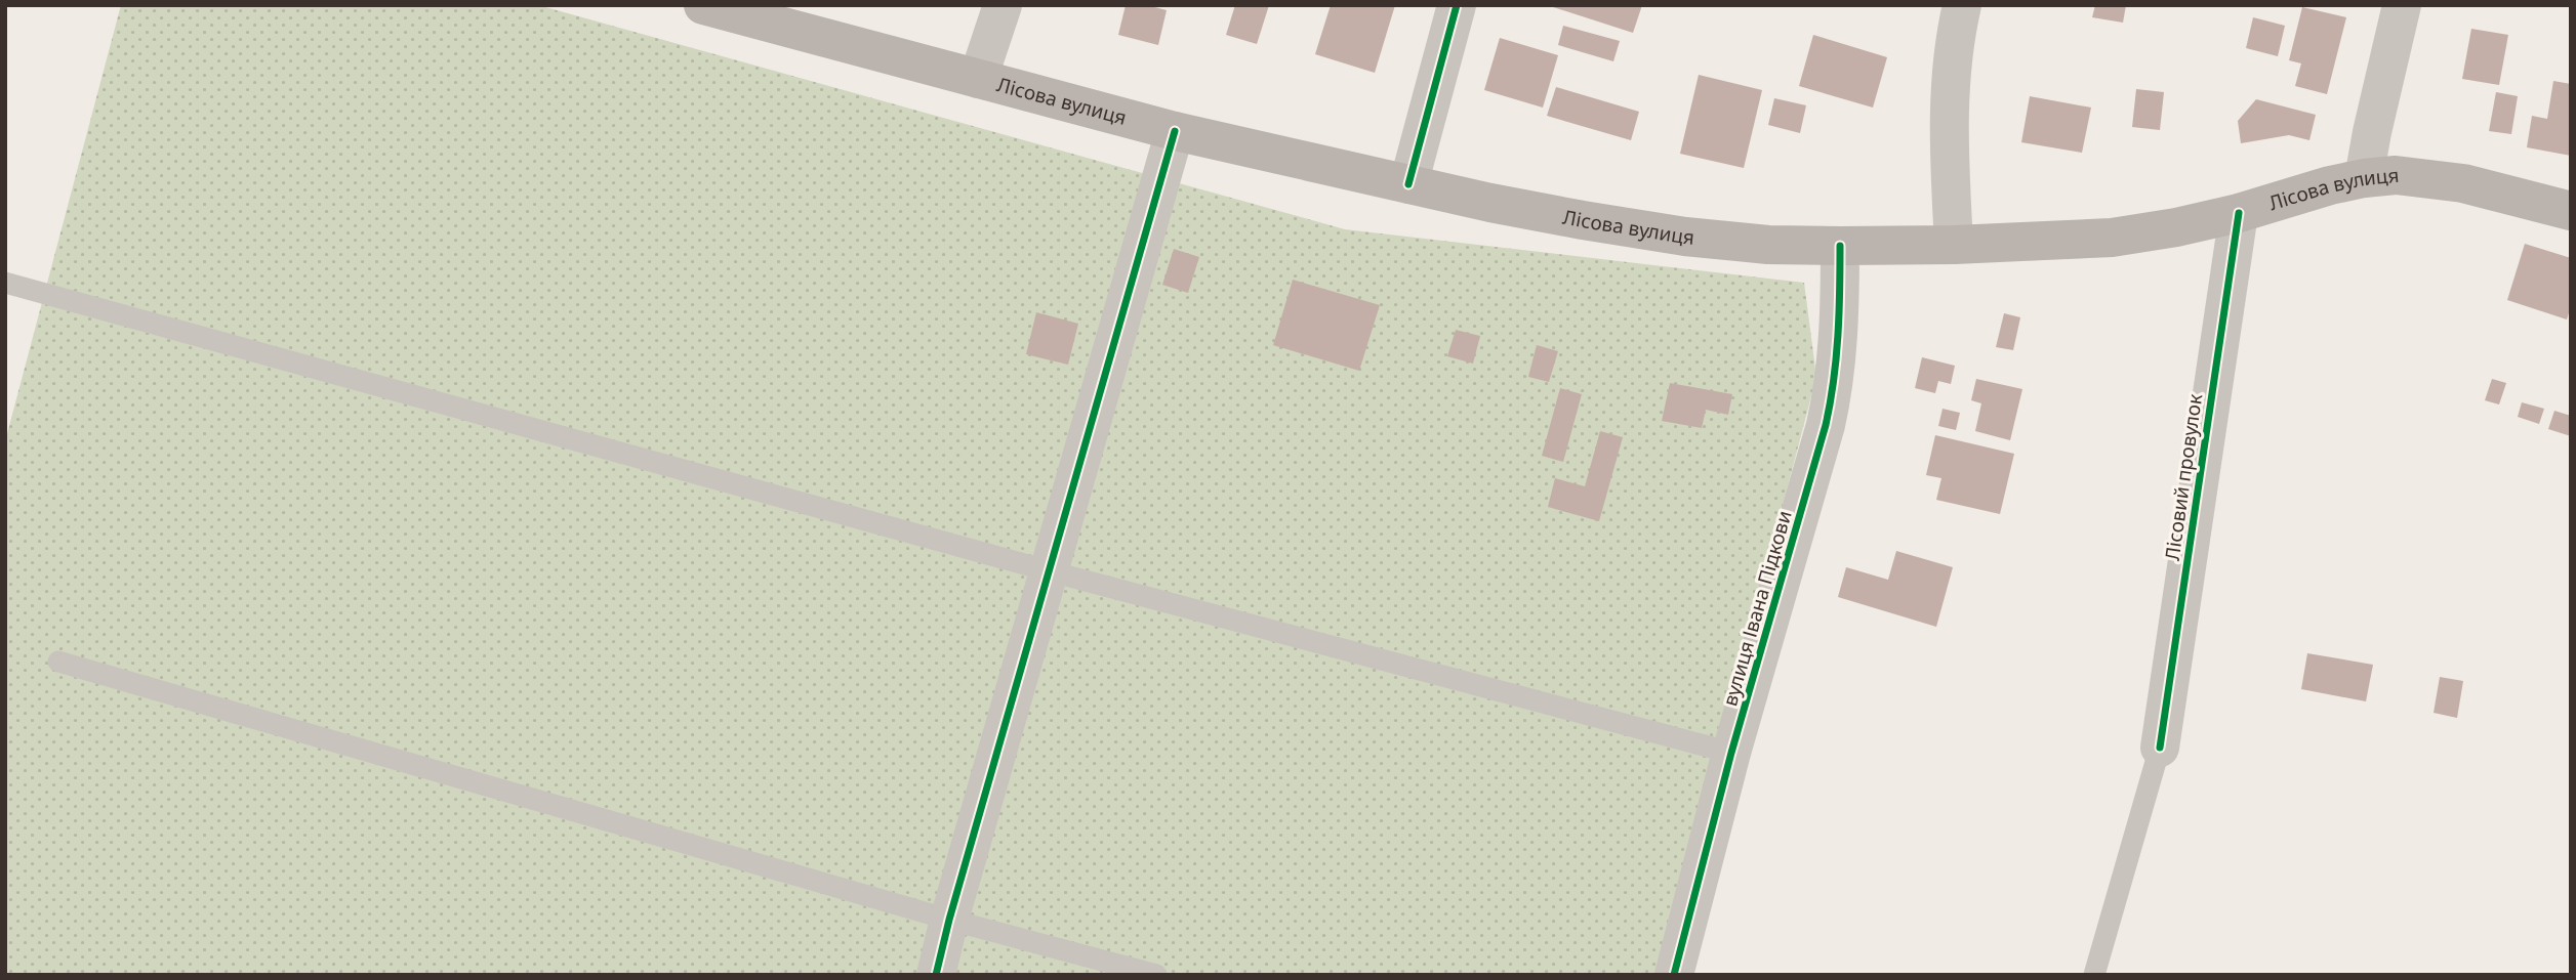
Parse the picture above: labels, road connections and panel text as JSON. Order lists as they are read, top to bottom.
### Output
{
  "streets": {
    "main road": ["Лісова вулиця"],
    "street": ["Лісовий провулок", "вулиця Івана Підкови"]
  },
  "crossings": [
    ["Лісова вулиця", "Лісовий провулок"],
    ["Лісова вулиця", "вулиця Івана Підкови"]
  ]
}
